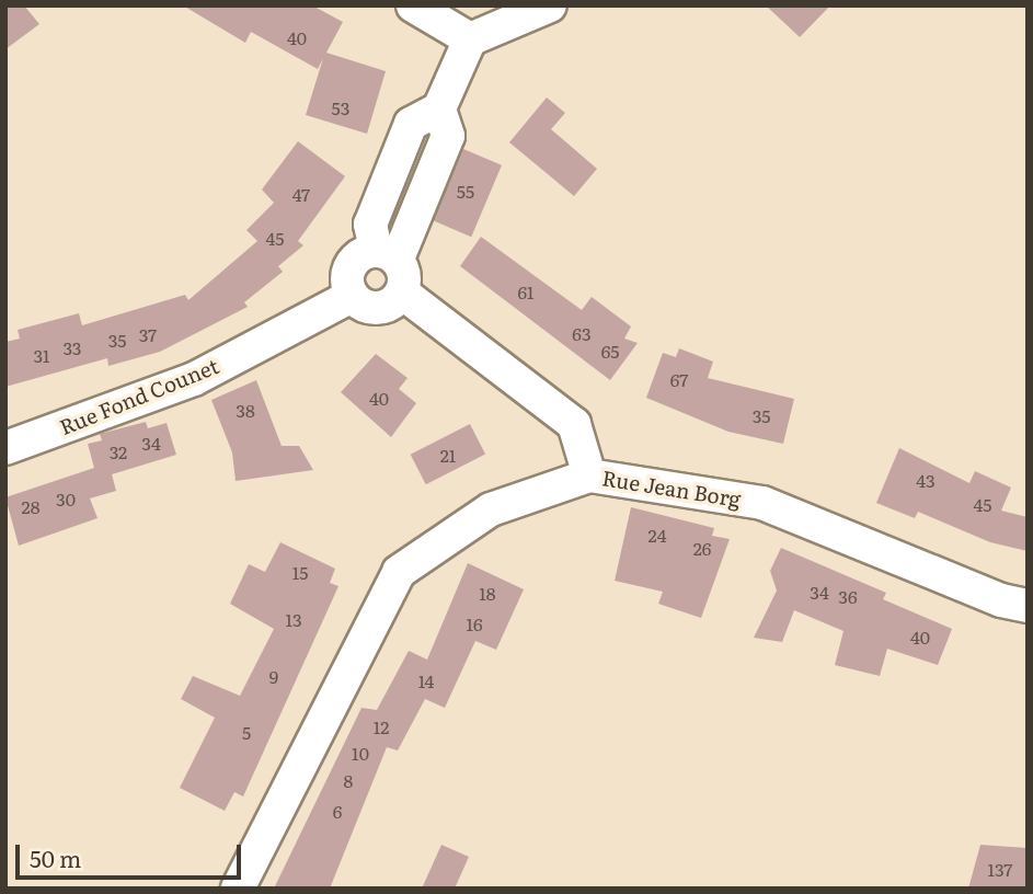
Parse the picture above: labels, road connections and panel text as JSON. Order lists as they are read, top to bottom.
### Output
{
  "streets": {
    "street": ["Rue Fond Counet", "Rue Jean Borg"]
  },
  "house_numbers": [
    "40",
    "53",
    "55",
    "47",
    "45",
    "61",
    "63",
    "37",
    "35",
    "33",
    "65",
    "31",
    "67",
    "40",
    "38",
    "35",
    "34",
    "32",
    "21",
    "43",
    "30",
    "45",
    "28",
    "24",
    "26",
    "15",
    "34",
    "18",
    "36",
    "13",
    "16",
    "40",
    "9",
    "14",
    "12",
    "5",
    "10",
    "8",
    "6",
    "137"
  ],
  "scale_bar": "50 m"
}
